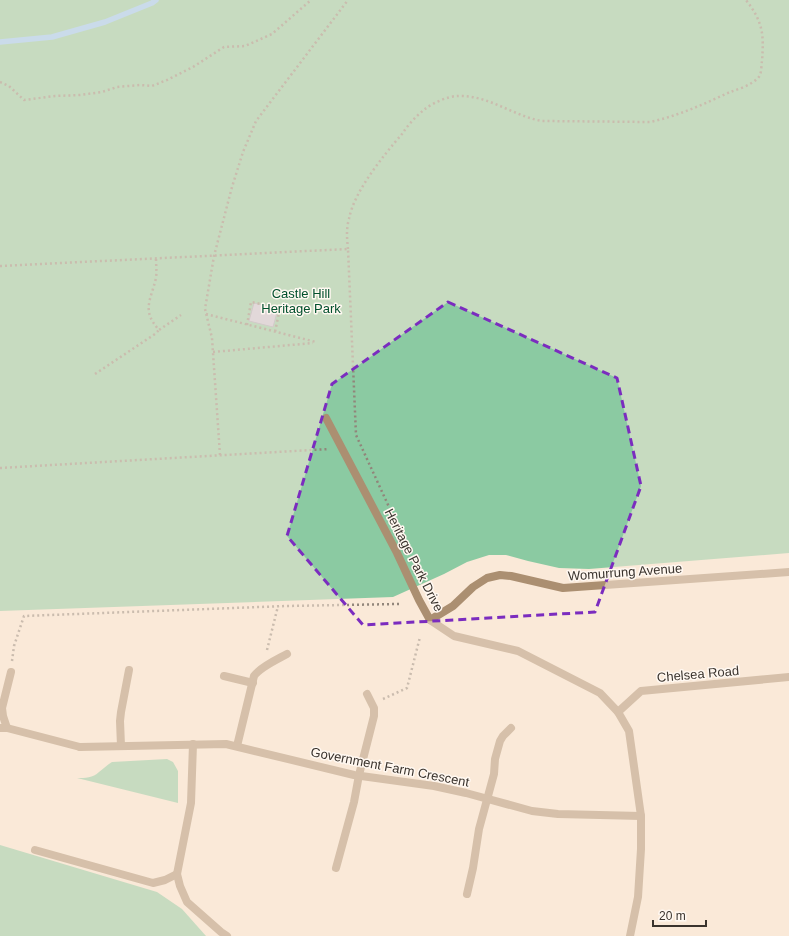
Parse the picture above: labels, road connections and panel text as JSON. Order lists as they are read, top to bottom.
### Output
{
  "streets": {
    "street": [
      "Heritage Park Drive",
      "Womurrung Avenue",
      "Chelsea Road",
      "Government Farm Crescent"
    ]
  },
  "crossings": [
    ["Heritage Park Drive", "Womurrung Avenue"],
    ["Heritage Park Drive", "Chelsea Road"],
    ["Heritage Park Drive", "Government Farm Crescent"]
  ],
  "parks": ["Castle Hill Heritage Park"],
  "scale_bar": "20 m"
}
